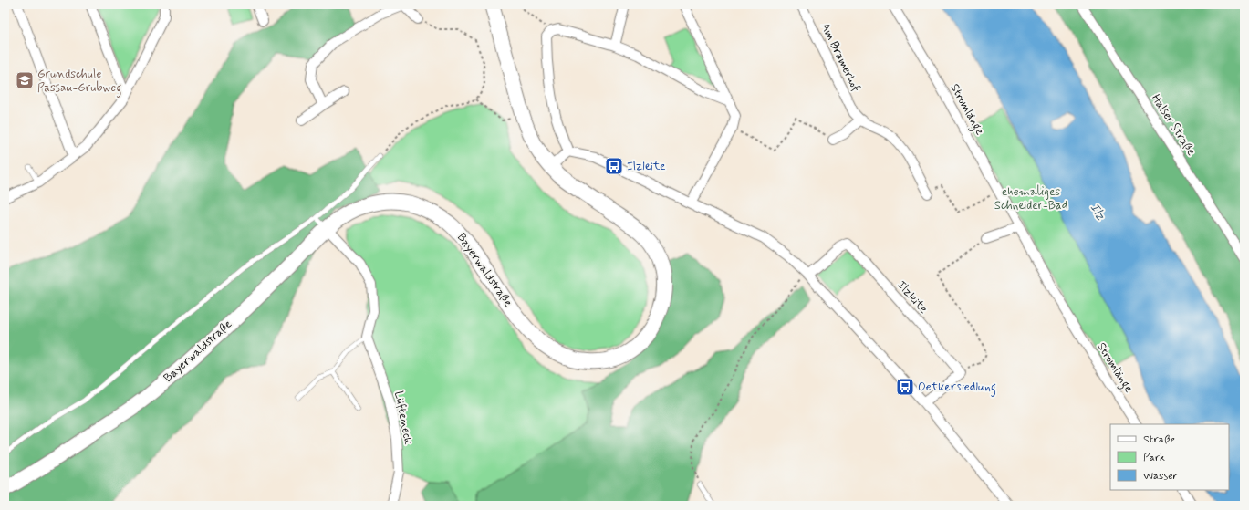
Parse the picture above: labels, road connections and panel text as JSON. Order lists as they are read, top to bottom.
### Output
{
  "streets": {
    "main road": ["Bayerwaldstraße"],
    "street": [
      "Am Bramerhof",
      "Stromlänge",
      "Halser Straße",
      "Ilzleite",
      "Lüfteneck"
    ]
  },
  "water": ["Ilz"],
  "parks": ["ehemaliges Schneider-Bad"],
  "places": {
    "school or university": ["Grundschule Passau-Grubweg"],
    "bus stop": ["Ilzleite", "Oetkersiedlung"]
  },
  "legend": ["Straße", "Park", "Wasser"]
}
